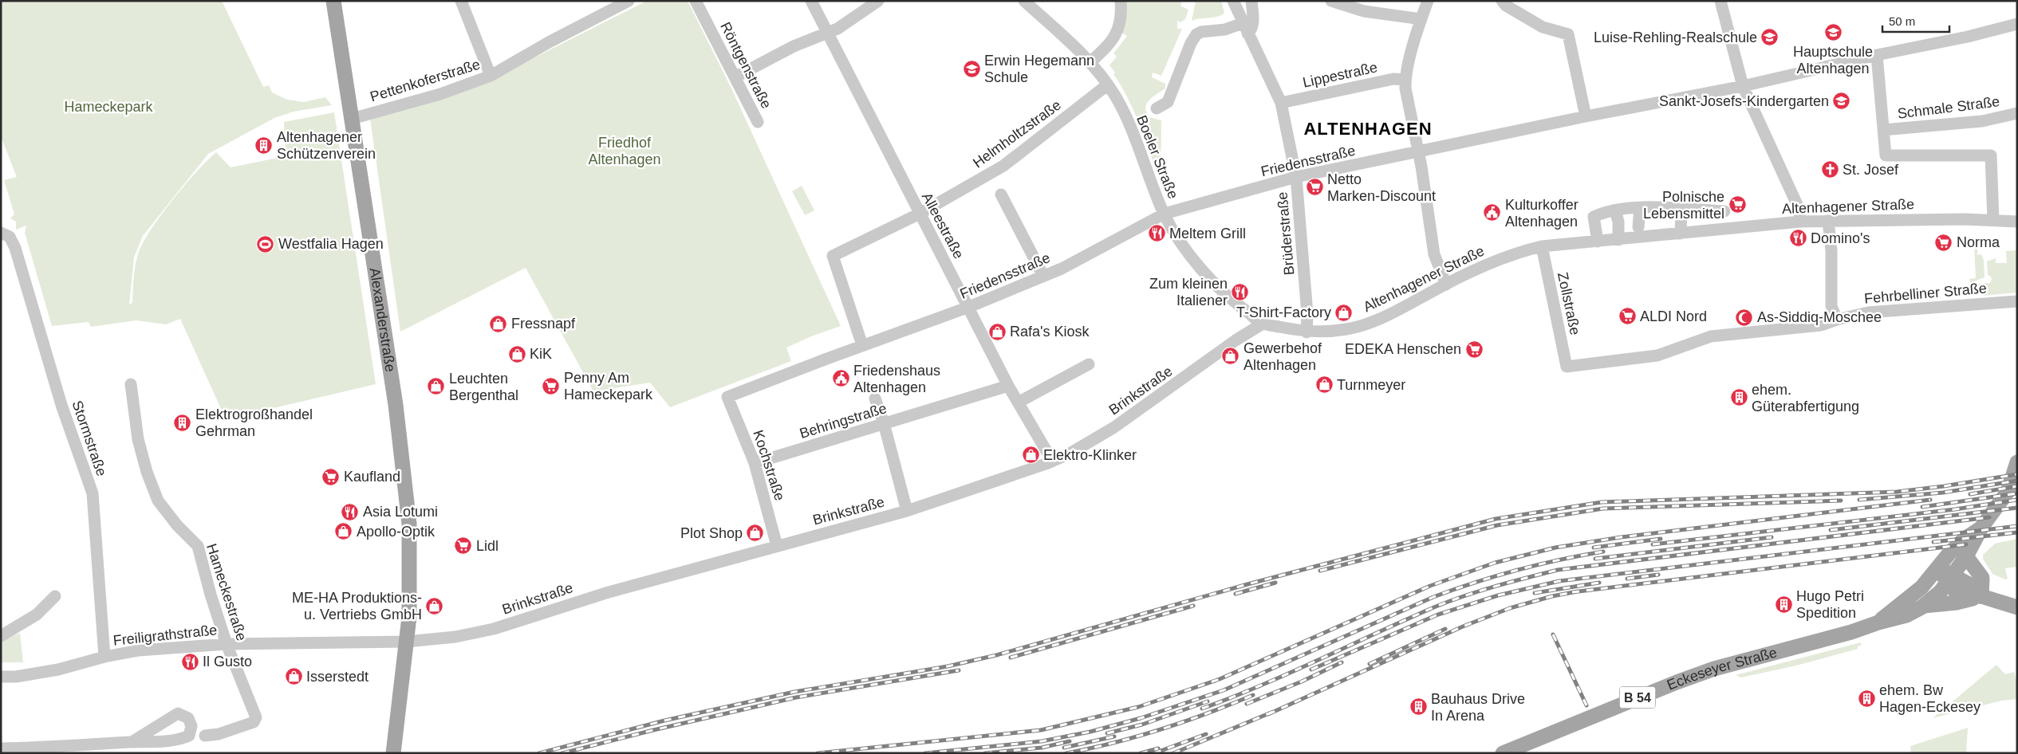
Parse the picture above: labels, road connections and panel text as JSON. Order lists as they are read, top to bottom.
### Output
{
  "streets": {
    "main road": ["Alexanderstraße", "Eckeseyer Straße", "B 54"],
    "street": [
      "Röntgenstraße",
      "Lippestraße",
      "Pettenkoferstraße",
      "Schmale Straße",
      "Helmholtzstraße",
      "Boeler Straße",
      "Friedensstraße",
      "Altenhagener Straße",
      "Alleestraße",
      "Brüderstraße",
      "Fehrbelliner Straße",
      "Zollstraße",
      "Brinkstraße",
      "Behringstraße",
      "Stormstraße",
      "Kochstraße",
      "Hameckestraße",
      "Freiligrathstraße"
    ]
  },
  "crossings": [
    ["Lippestraße", "Brüderstraße"],
    ["Pettenkoferstraße", "Alexanderstraße"],
    ["Helmholtzstraße", "Boeler Straße"],
    ["Helmholtzstraße", "Friedensstraße"],
    ["Helmholtzstraße", "Alleestraße"],
    ["Boeler Straße", "Friedensstraße"],
    ["Boeler Straße", "Altenhagener Straße"],
    ["Boeler Straße", "Brinkstraße"],
    ["Friedensstraße", "Alleestraße"],
    ["Friedensstraße", "Brüderstraße"],
    ["Friedensstraße", "Kochstraße"],
    ["Altenhagener Straße", "Brüderstraße"],
    ["Altenhagener Straße", "Zollstraße"],
    ["Altenhagener Straße", "Brinkstraße"],
    ["Alleestraße", "Brinkstraße"],
    ["Alleestraße", "Behringstraße"],
    ["Fehrbelliner Straße", "Zollstraße"],
    ["Alexanderstraße", "Brinkstraße"],
    ["Alexanderstraße", "Freiligrathstraße"],
    ["Brinkstraße", "Kochstraße"],
    ["Brinkstraße", "Freiligrathstraße"],
    ["Behringstraße", "Kochstraße"],
    ["Stormstraße", "Freiligrathstraße"],
    ["Hameckestraße", "Freiligrathstraße"],
    ["Eckeseyer Straße", "B 54"]
  ],
  "districts": ["ALTENHAGEN"],
  "parks": ["Hameckepark", "Friedhof Altenhagen"],
  "places": {
    "school or university": [
      "Hauptschule Altenhagen",
      "Luise-Rehling-Realschule",
      "Erwin Hegemann Schule",
      "Sankt-Josefs-Kindergarten"
    ],
    "building": [
      "Altenhagener Schützenverein",
      "ehem. Güterabfertigung",
      "Elektrogroßhandel Gehrman",
      "Hugo Petri Spedition",
      "ehem. Bw Hagen-Eckesey",
      "Bauhaus Drive In Arena"
    ],
    "church": ["St. Josef"],
    "supermarket": [
      "Netto Marken-Discount",
      "Polnische Lebensmittel",
      "Norma",
      "ALDI Nord",
      "EDEKA Henschen",
      "Penny Am Hameckepark",
      "Kaufland",
      "Lidl"
    ],
    "public building": ["Kulturkoffer Altenhagen", "Friedenshaus Altenhagen"],
    "restaurant": [
      "Meltem Grill",
      "Domino's",
      "Zum kleinen Italiener",
      "Asia Lotumi",
      "Il Gusto"
    ],
    "sports": ["Westfalia Hagen"],
    "shop": [
      "T-Shirt-Factory",
      "Fressnapf",
      "Rafa's Kiosk",
      "KiK",
      "Gewerbehof Altenhagen",
      "Turnmeyer",
      "Leuchten Bergenthal",
      "Elektro-Klinker",
      "Apollo-Optik",
      "Plot Shop",
      "ME-HA Produktions- u. Vertriebs GmbH",
      "Isserstedt"
    ],
    "mosque": ["As-Siddiq-Moschee"]
  },
  "scale_bar": "50 m"
}
